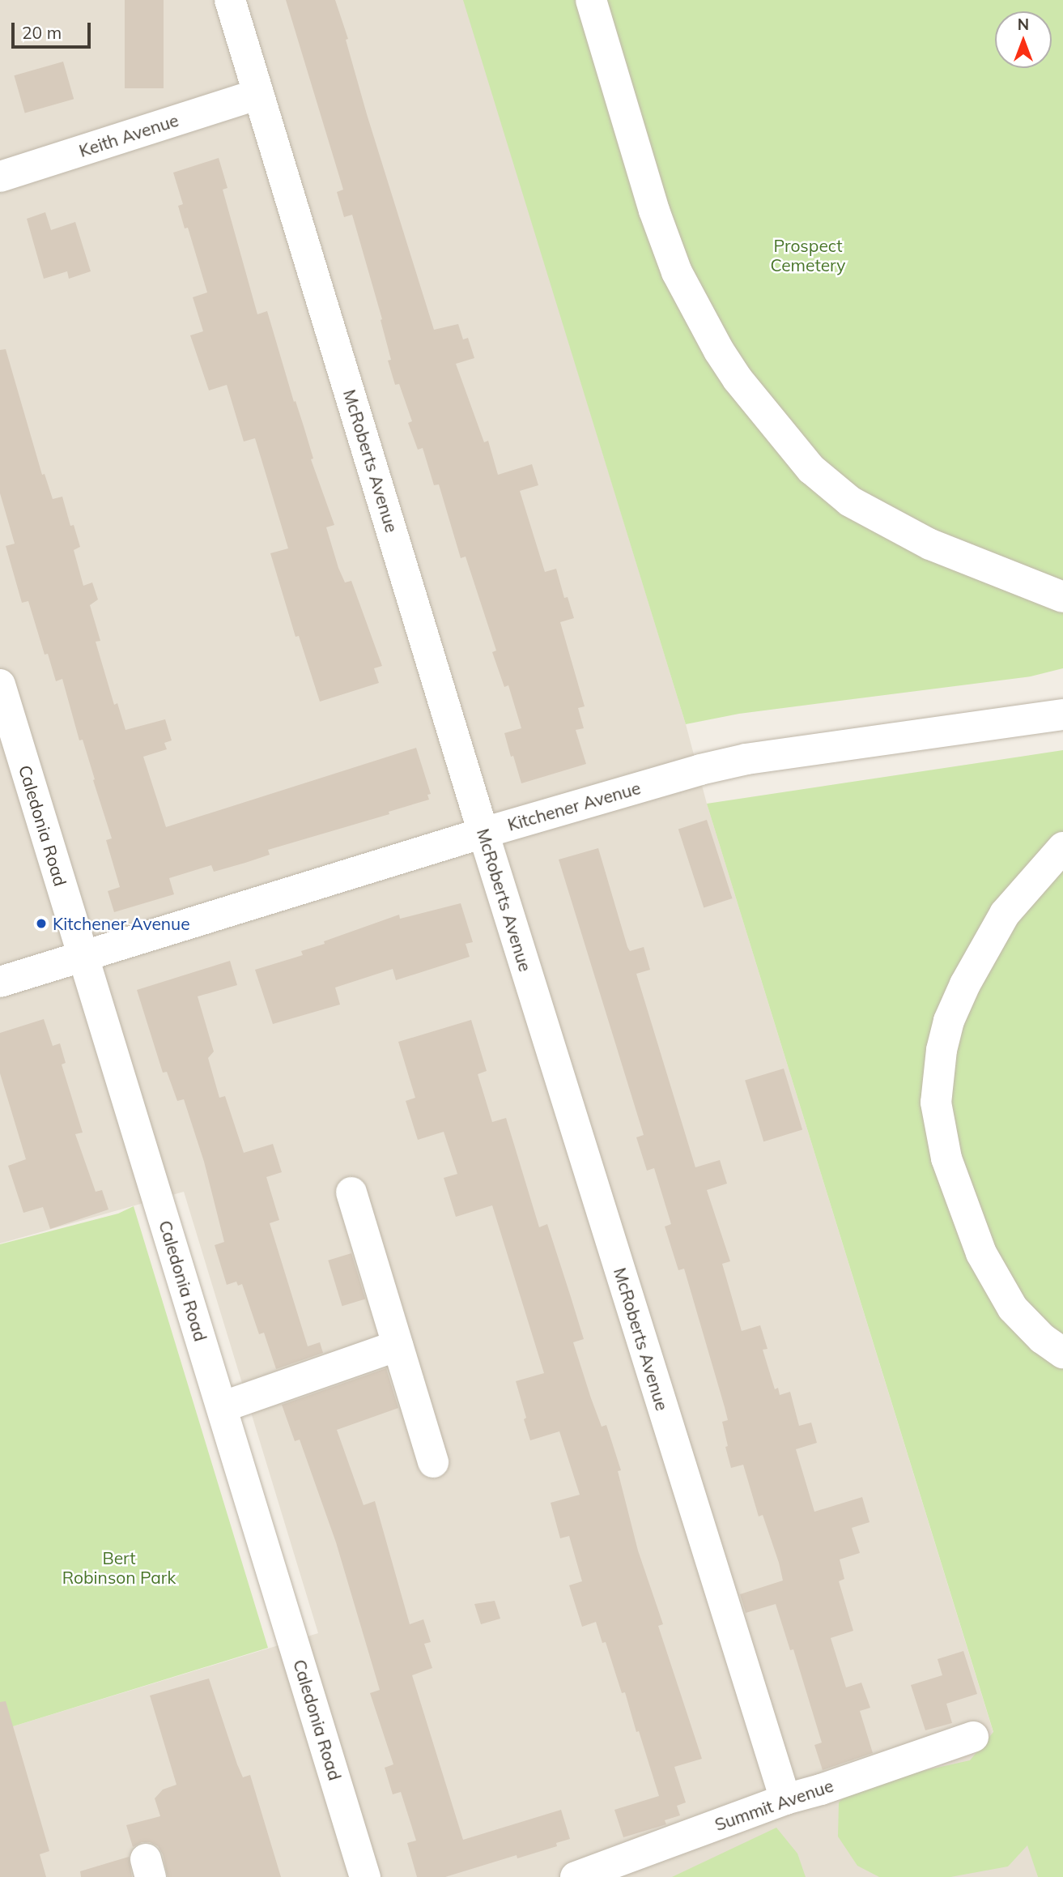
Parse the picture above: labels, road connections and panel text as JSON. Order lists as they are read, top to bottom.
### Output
{
  "streets": {
    "street": [
      "Keith Avenue",
      "McRoberts Avenue",
      "Kitchener Avenue",
      "Caledonia Road",
      "Summit Avenue"
    ]
  },
  "crossings": [
    ["Keith Avenue", "McRoberts Avenue"],
    ["McRoberts Avenue", "Kitchener Avenue"],
    ["McRoberts Avenue", "Summit Avenue"],
    ["Kitchener Avenue", "Caledonia Road"]
  ],
  "parks": ["Prospect Cemetery", "Bert Robinson Park"],
  "places": ["Kitchener Avenue"],
  "scale_bar": "20 m",
  "north": "top"
}
